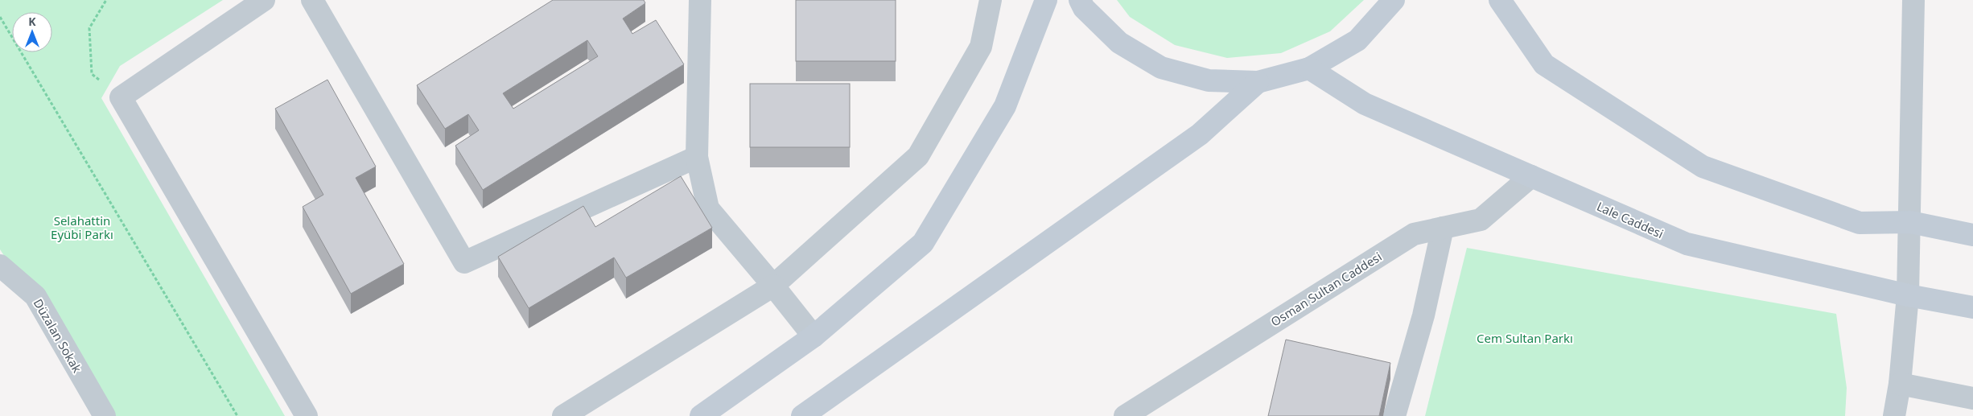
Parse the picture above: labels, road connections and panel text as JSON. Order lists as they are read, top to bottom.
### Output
{
  "streets": {
    "main road": ["Lale Caddesi"],
    "street": ["Osman Sultan Caddesi", "Düzalan Sokak"]
  },
  "crossings": [
    ["Lale Caddesi", "Osman Sultan Caddesi"]
  ],
  "parks": ["Selahattin Eyübi Parkı", "Cem Sultan Parkı"],
  "north": "top"
}
